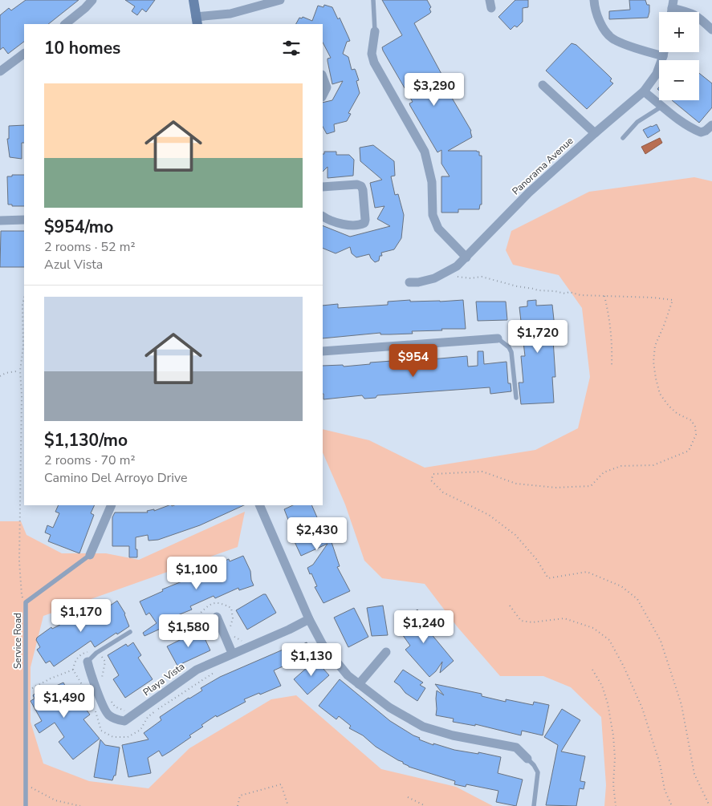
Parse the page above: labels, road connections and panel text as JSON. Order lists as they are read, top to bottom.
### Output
{
  "streets": {
    "street": ["Panorama Avenue", "Playa Vista"],
    "lane": ["Service Road"]
  },
  "page": {
    "map_buttons": ["+", "−"],
    "heading": "10 homes",
    "list": [
      {
        "name": "$954/mo",
        "note": "2 rooms · 52 m² · Azul Vista"
      },
      {
        "name": "$1,130/mo",
        "note": "2 rooms · 70 m² · Camino Del Arroyo Drive"
      }
    ],
    "price": [
      "$3,290",
      "$1,720",
      "$954",
      "$2,430",
      "$1,100",
      "$1,170",
      "$1,240",
      "$1,580",
      "$1,130",
      "$1,490"
    ]
  }
}
